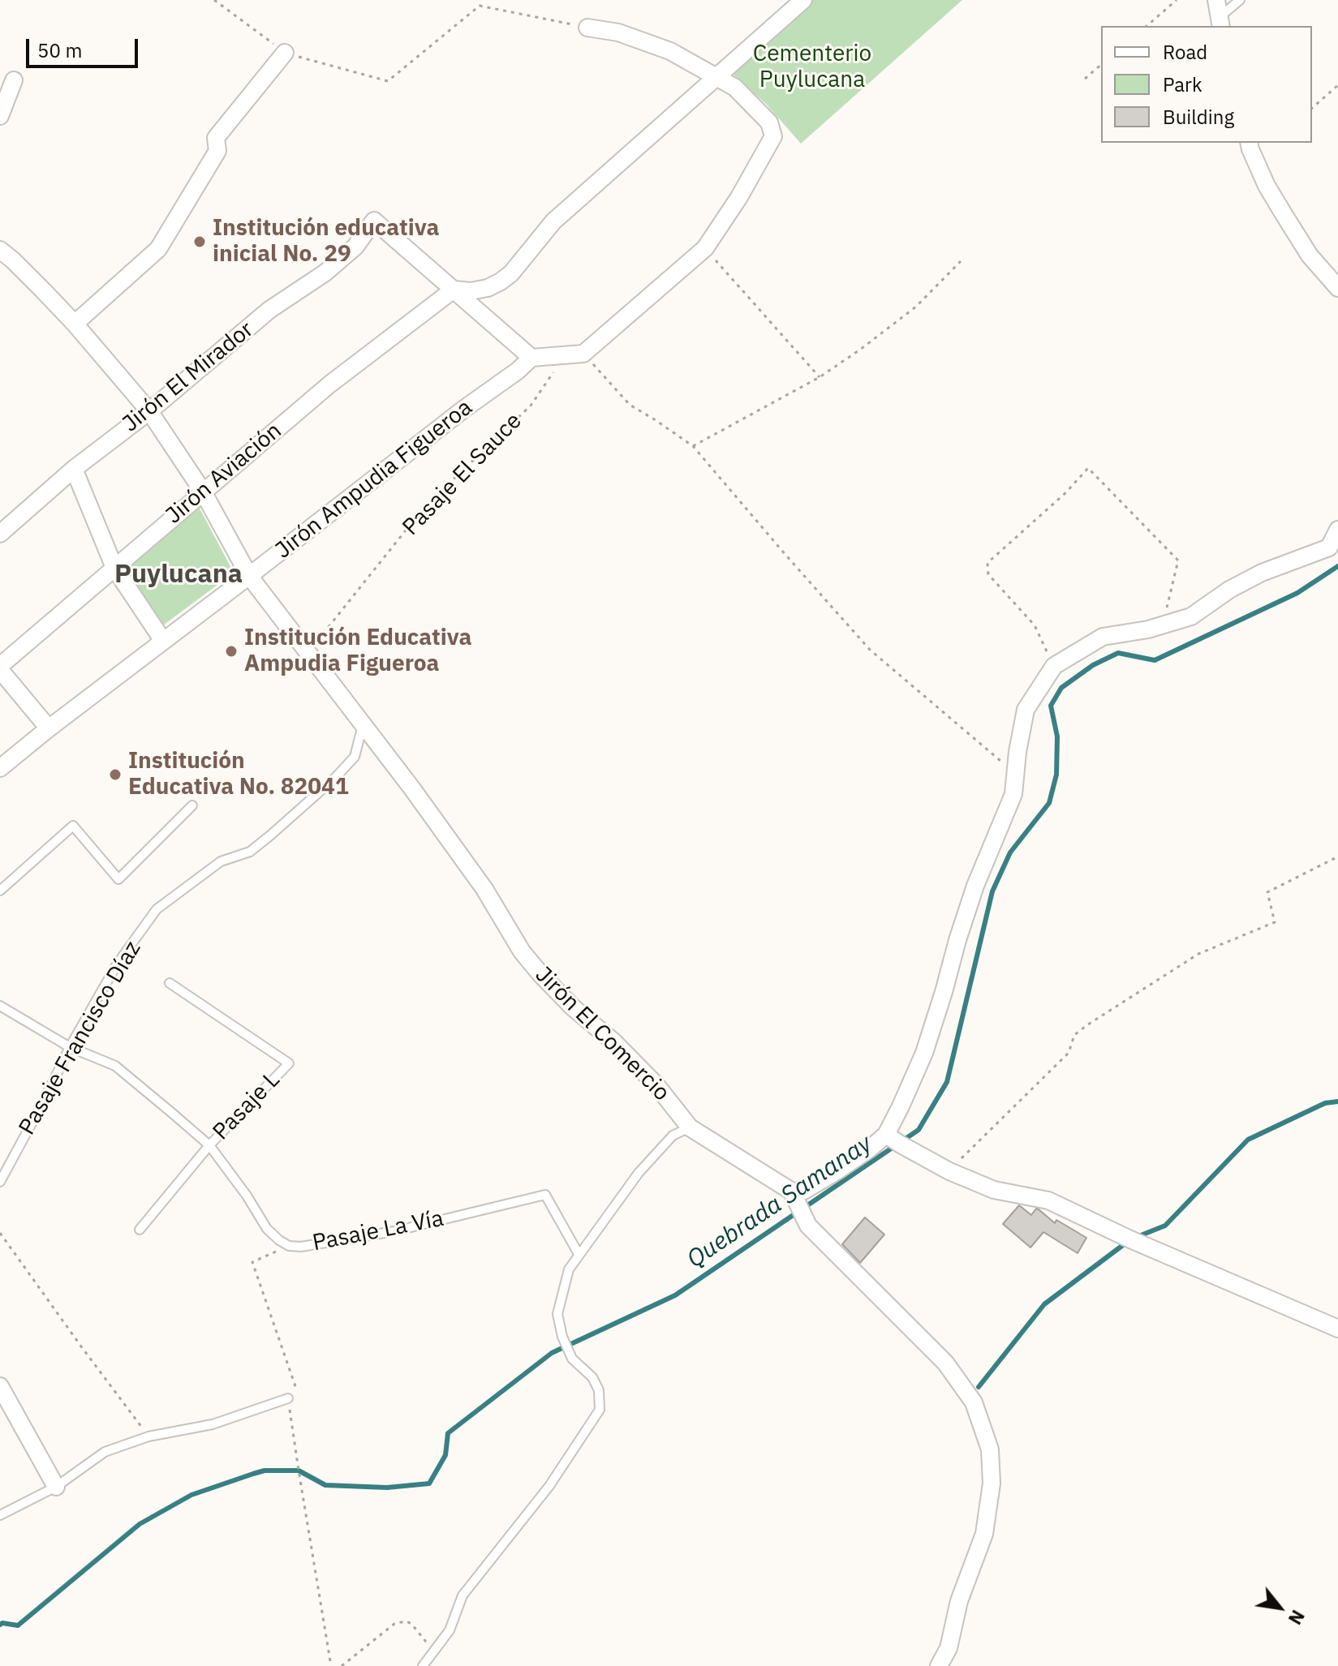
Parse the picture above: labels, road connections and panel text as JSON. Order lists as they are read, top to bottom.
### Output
{
  "streets": {
    "street": [
      "Jirón El Mirador",
      "Jirón Aviación",
      "Jirón Ampudia Figueroa",
      "Jirón El Comercio"
    ],
    "lane": ["Pasaje Francisco Díaz", "Pasaje L", "Pasaje La Vía"],
    "path": ["Pasaje El Sauce"]
  },
  "crossings": [
    ["Jirón El Mirador", "Jirón Aviación"],
    ["Jirón Aviación", "Jirón El Comercio"],
    ["Pasaje El Sauce", "Jirón El Comercio"],
    ["Jirón Ampudia Figueroa", "Jirón El Comercio"],
    ["Jirón El Comercio", "Pasaje Francisco Díaz"],
    ["Pasaje Francisco Díaz", "Pasaje La Vía"],
    ["Pasaje L", "Pasaje La Vía"]
  ],
  "districts": ["Puylucana"],
  "water": ["Quebrada Samanay"],
  "parks": ["Cementerio Puylucana"],
  "places": ["Institución educativa inicial No. 29", "Institución Educativa Ampudia Figueroa", "Institución Educativa No. 82041"],
  "legend": ["Road", "Park", "Building"],
  "scale_bar": "50 m",
  "north": "bottom right"
}
